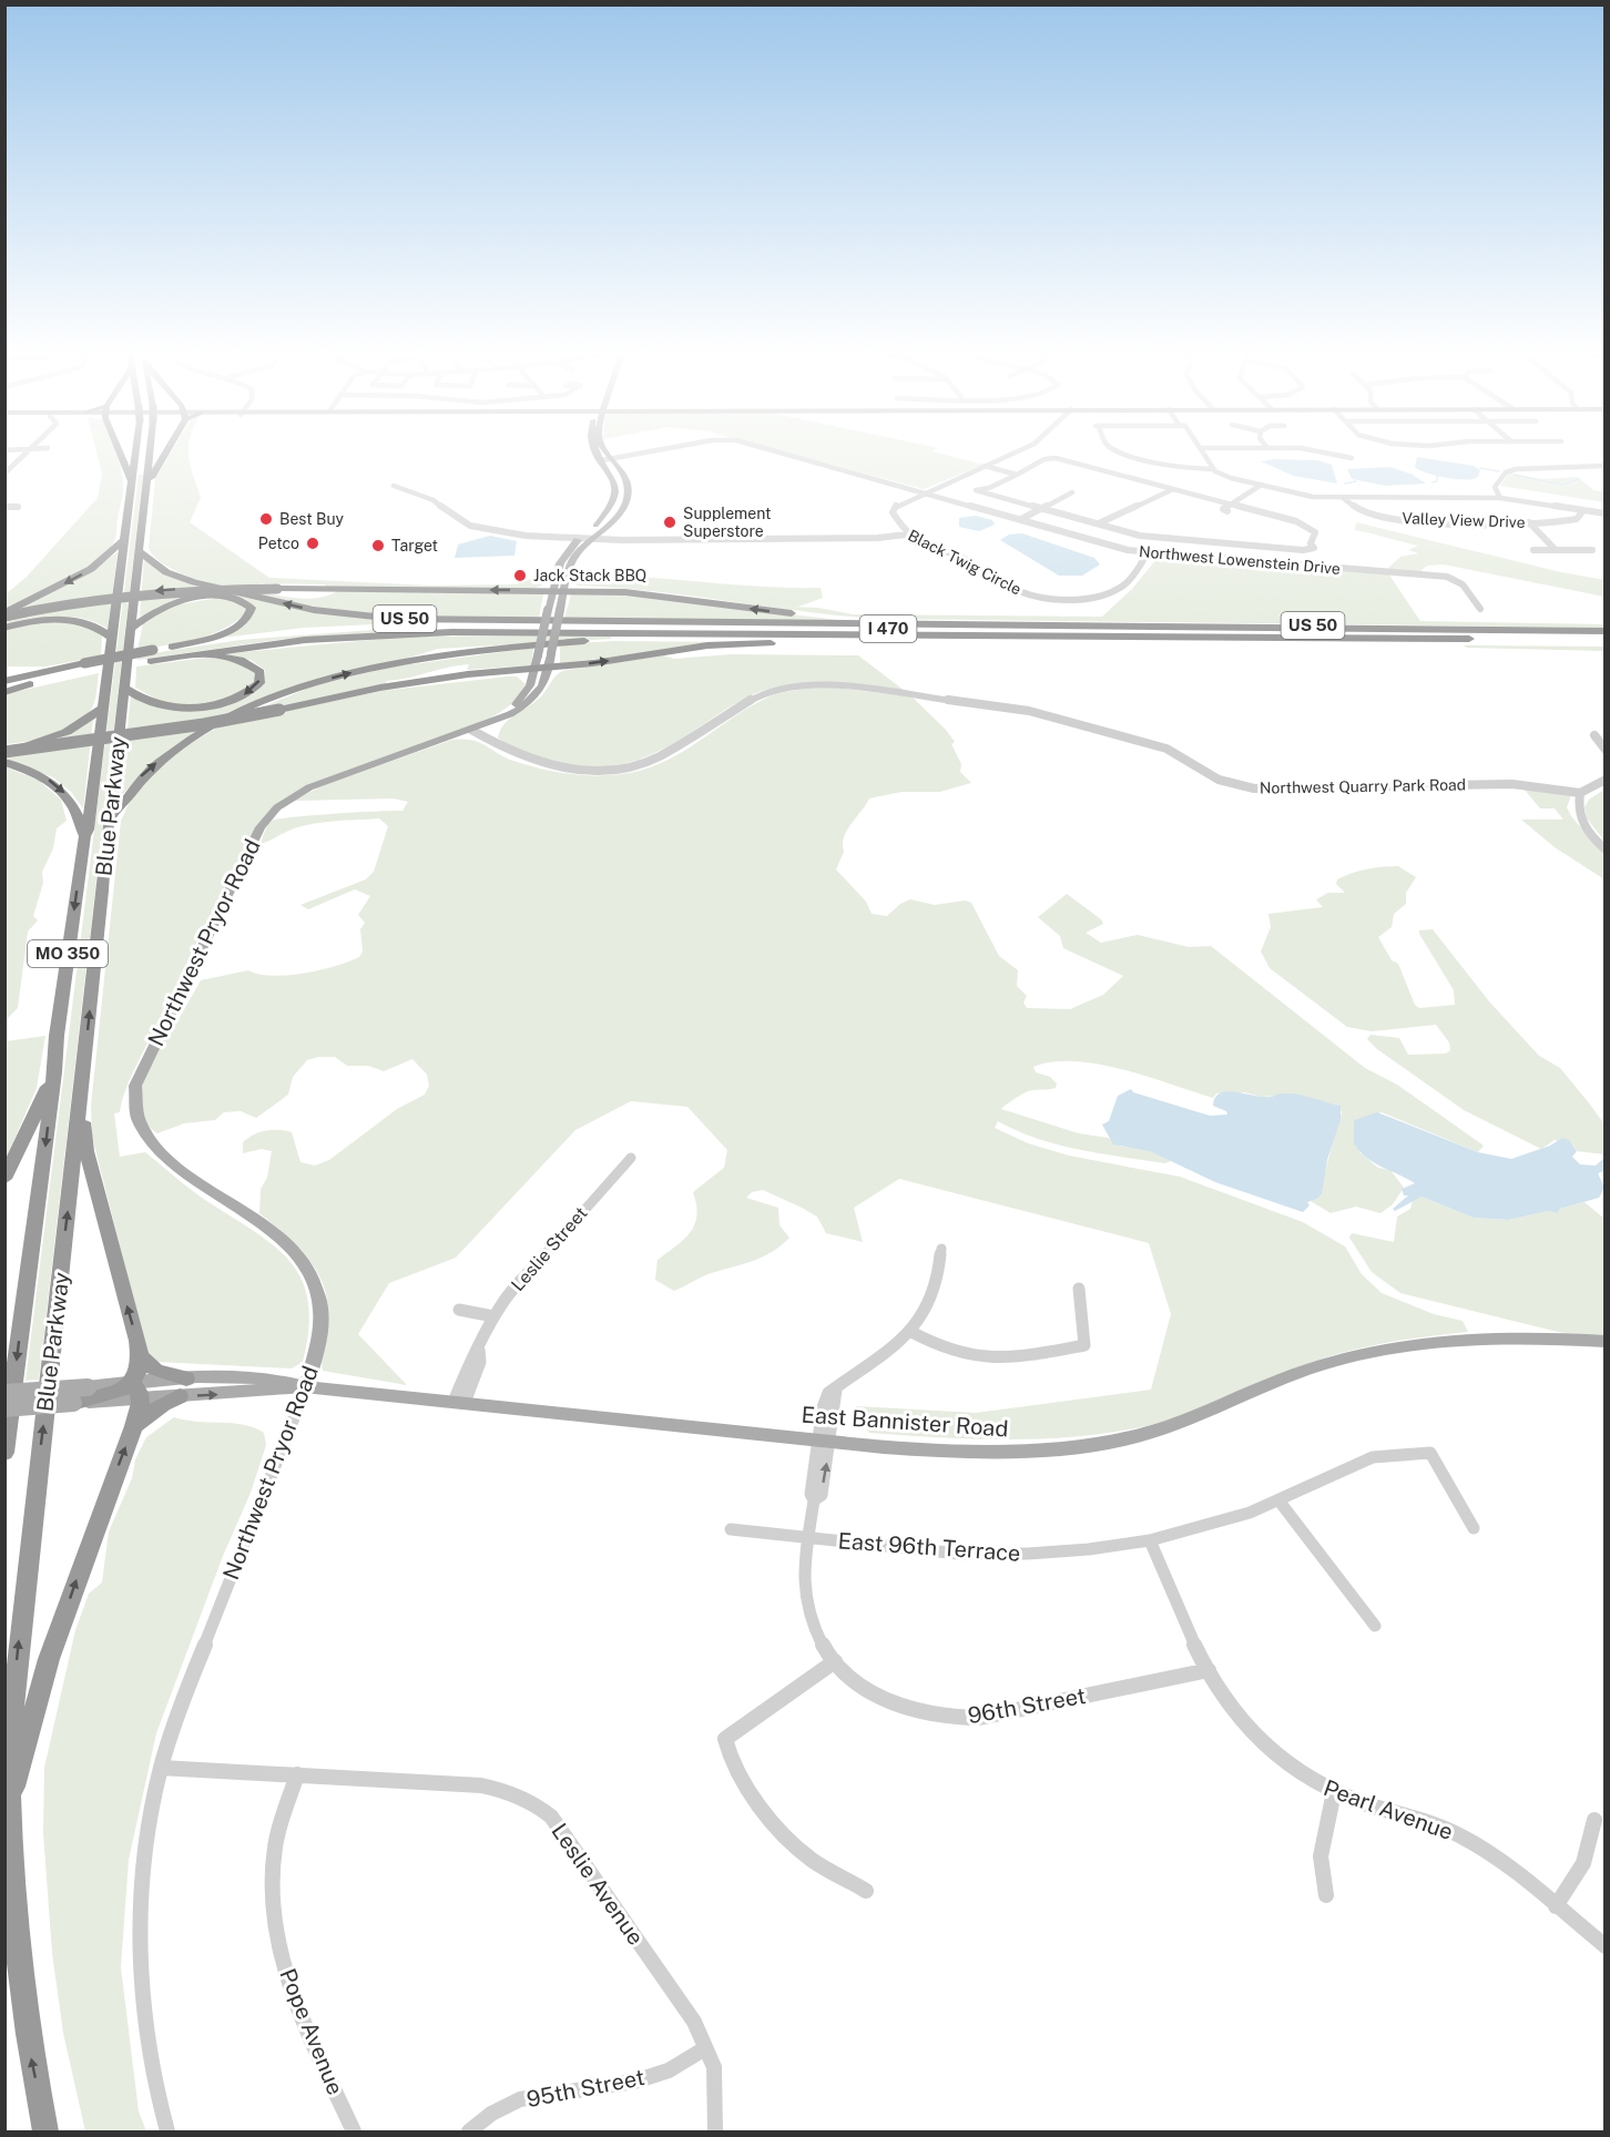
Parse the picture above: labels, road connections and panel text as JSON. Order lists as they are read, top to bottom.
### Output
{
  "streets": {
    "highway": [
      "US 50",
      "I 470",
      "Blue Parkway",
      "MO 350"
    ],
    "main road": ["Northwest Pryor Road", "East Bannister Road"],
    "street": [
      "Valley View Drive",
      "Northwest Lowenstein Drive",
      "Black Twig Circle",
      "Northwest Quarry Park Road",
      "Leslie Street",
      "East 96th Terrace",
      "96th Street",
      "Pearl Avenue",
      "Leslie Avenue",
      "Pope Avenue",
      "95th Street"
    ]
  },
  "crossings": [
    ["Northwest Lowenstein Drive", "Black Twig Circle"],
    ["Northwest Lowenstein Drive", "Northwest Pryor Road"],
    ["US 50", "I 470"],
    ["US 50", "Blue Parkway"],
    ["Northwest Quarry Park Road", "Northwest Pryor Road"],
    ["Northwest Pryor Road", "East Bannister Road"],
    ["Northwest Pryor Road", "Leslie Avenue"],
    ["Leslie Street", "East Bannister Road"],
    ["East Bannister Road", "96th Street"],
    ["East 96th Terrace", "96th Street"],
    ["East 96th Terrace", "Pearl Avenue"],
    ["96th Street", "Pearl Avenue"],
    ["Leslie Avenue", "Pope Avenue"],
    ["Leslie Avenue", "95th Street"]
  ],
  "places": [
    "Best Buy",
    "Supplement Superstore",
    "Petco",
    "Target",
    "Jack Stack BBQ"
  ]
}
